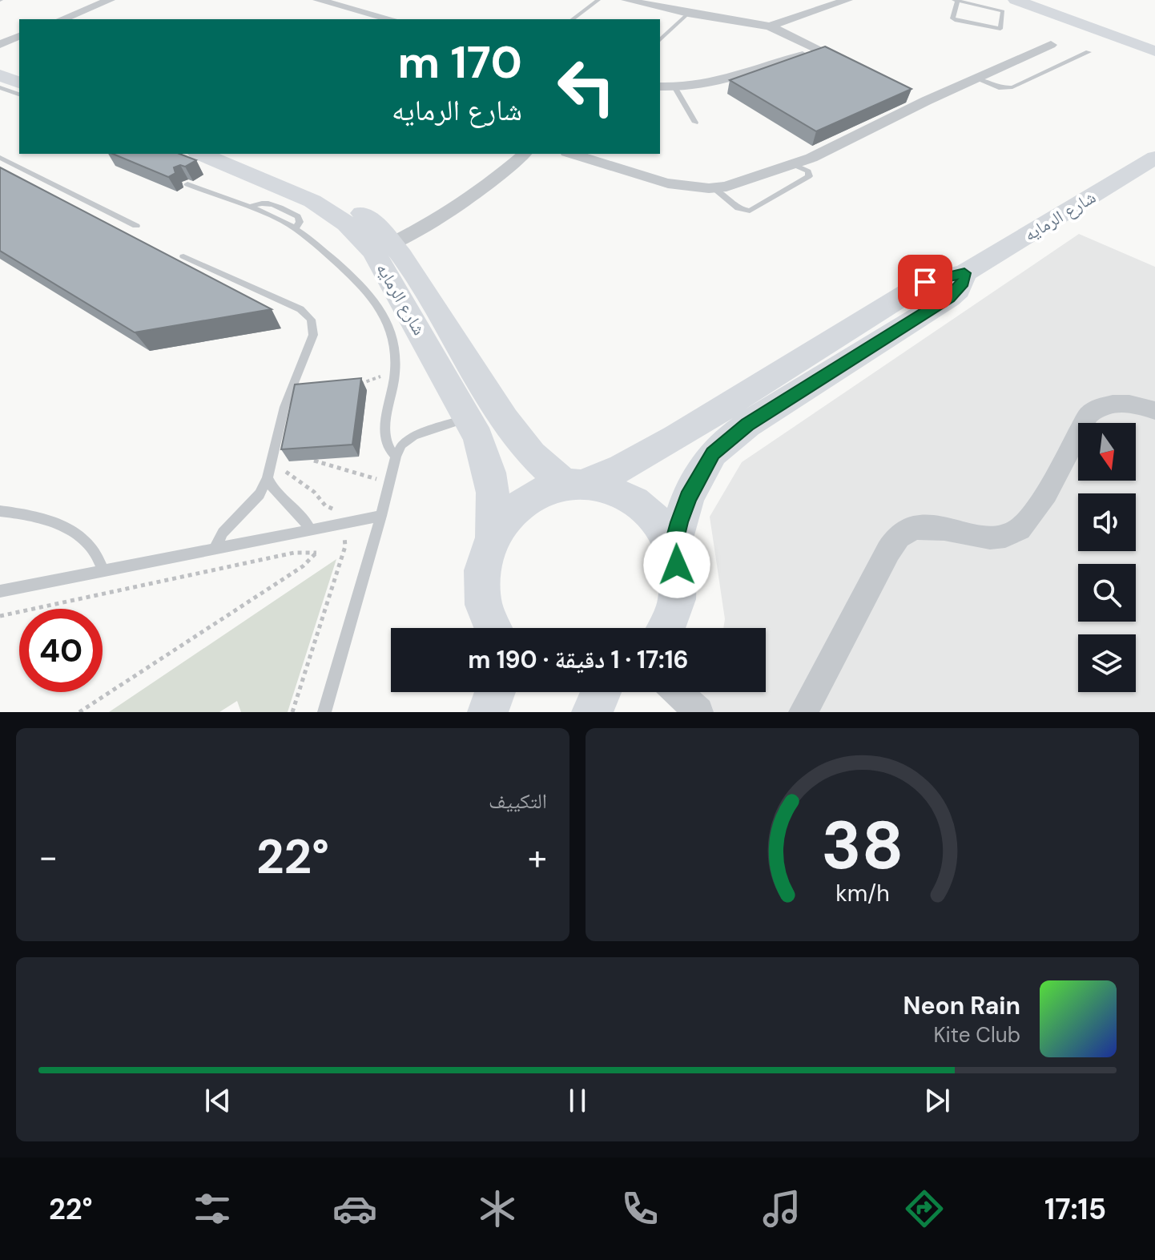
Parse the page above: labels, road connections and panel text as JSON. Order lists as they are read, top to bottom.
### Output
{
  "streets": {
    "street": ["شارع الرمايه"]
  },
  "north": "bottom",
  "page": {
    "turn": ["170 m", "شارع الرمايه"],
    "limit": "40",
    "trip": "17:16 · 1 دقيقة · 190 m",
    "tile": "التكييف",
    "heat": ["−", "22°", "+"],
    "song": ["Neon Rain", "Kite Club"],
    "tabs": ["17:15", "22°"],
    "gauge": ["38", "km/h"]
  }
}
